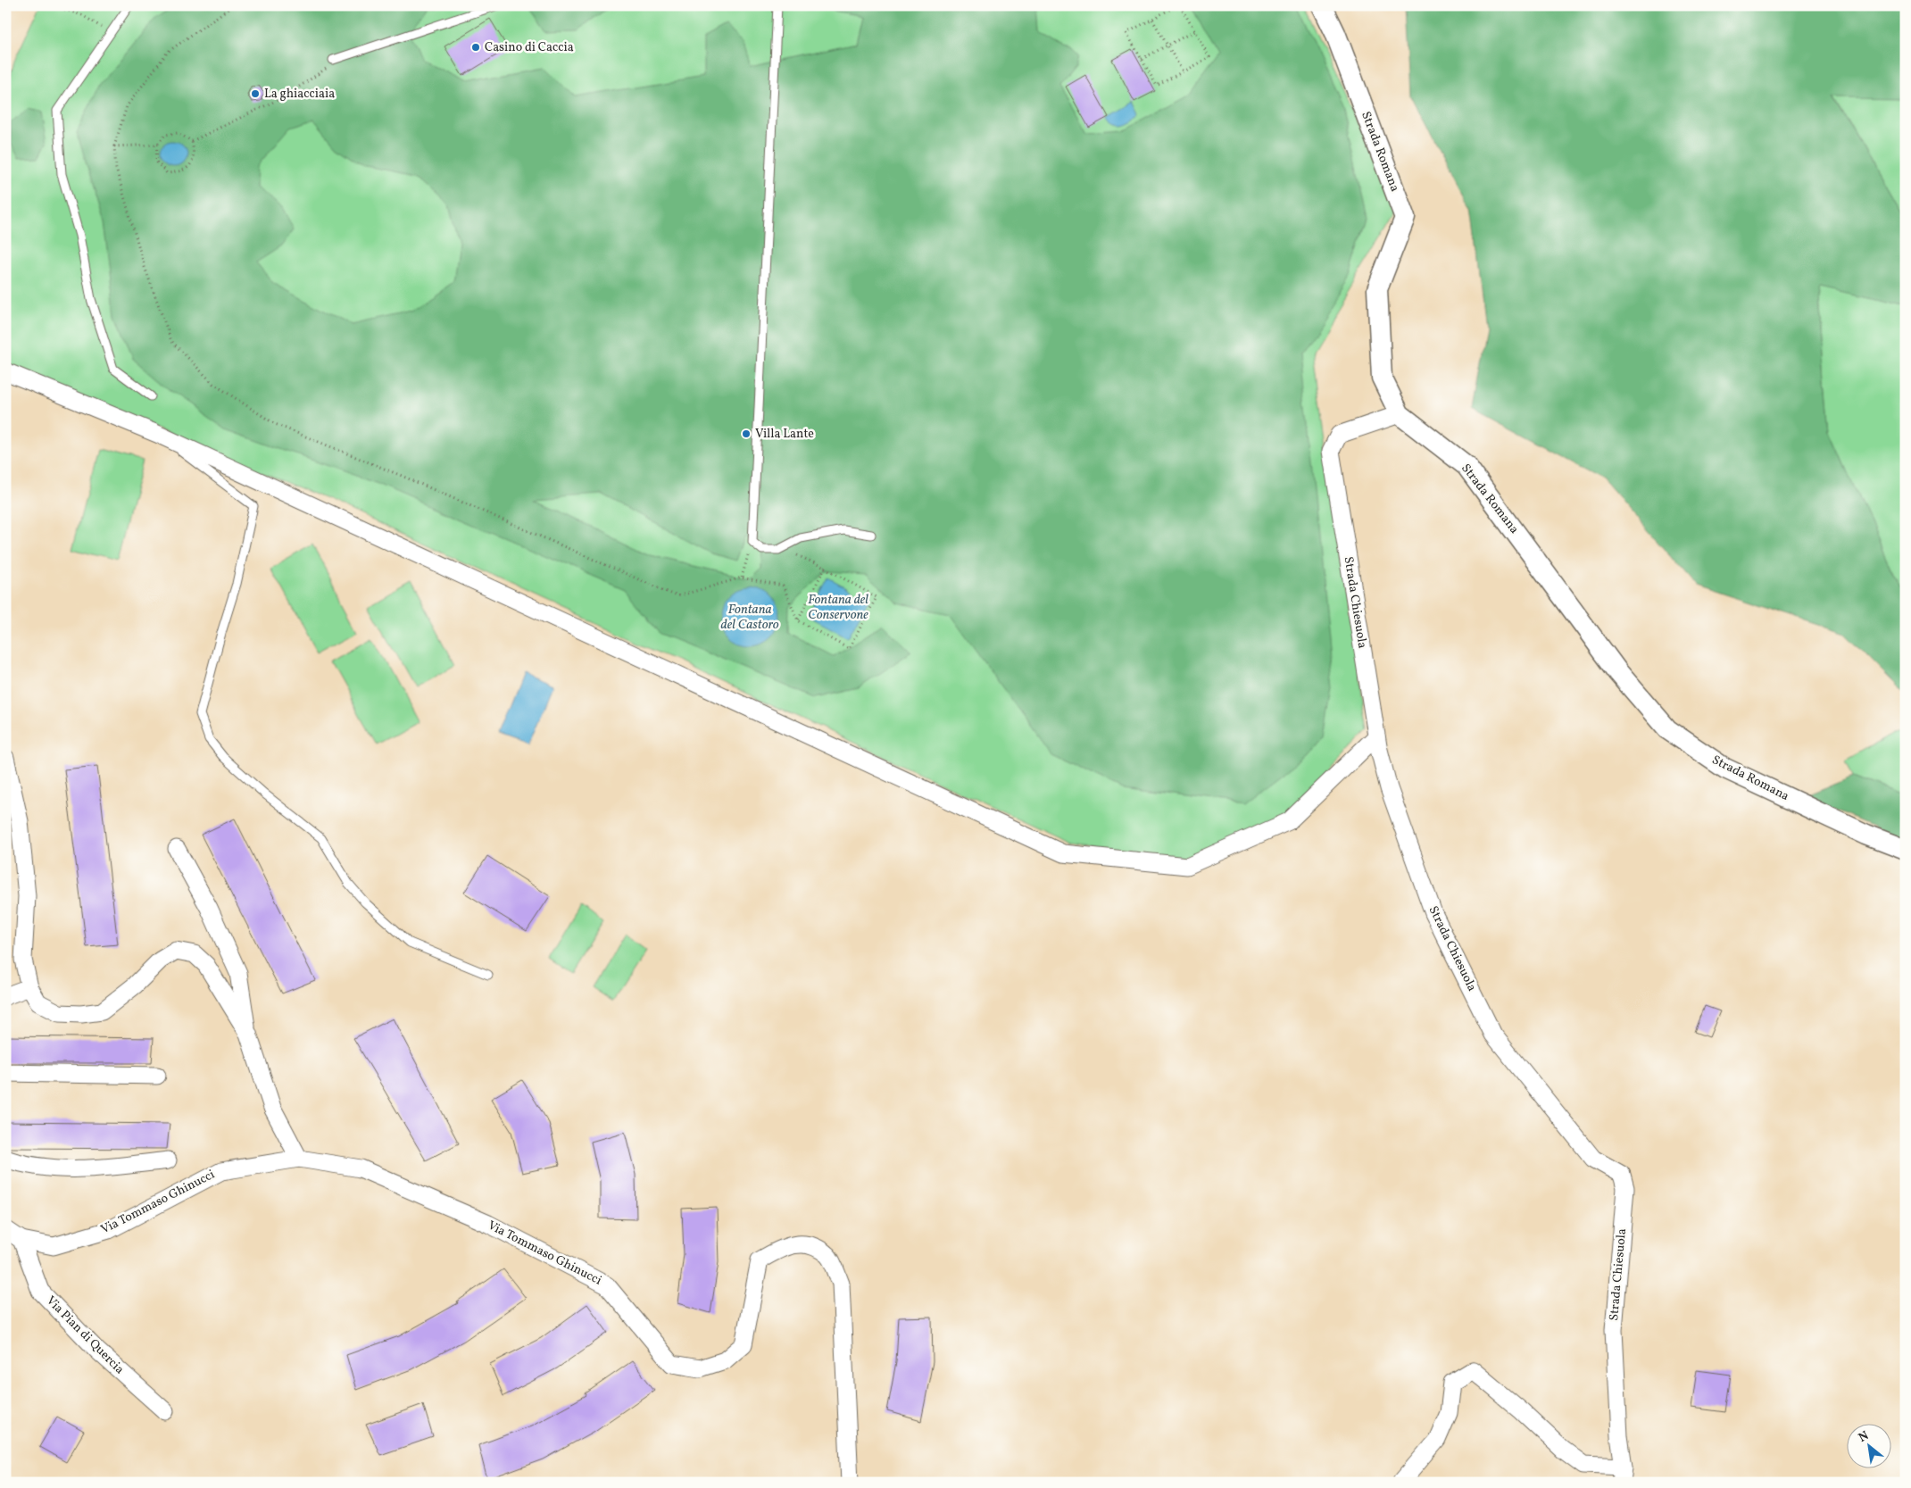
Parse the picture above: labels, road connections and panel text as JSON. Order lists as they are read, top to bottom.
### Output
{
  "streets": {
    "street": [
      "Strada Romana",
      "Strada Chiesuola",
      "Via Tommaso Ghinucci",
      "Via Pian di Quercia"
    ]
  },
  "crossings": [
    ["Strada Romana", "Strada Chiesuola"],
    ["Via Tommaso Ghinucci", "Via Pian di Quercia"]
  ],
  "water": ["Fontana del Conservone", "Fontana del Castoro"],
  "places": ["Casino di Caccia", "La ghiacciaia", "Villa Lante"],
  "north": "top left"
}
